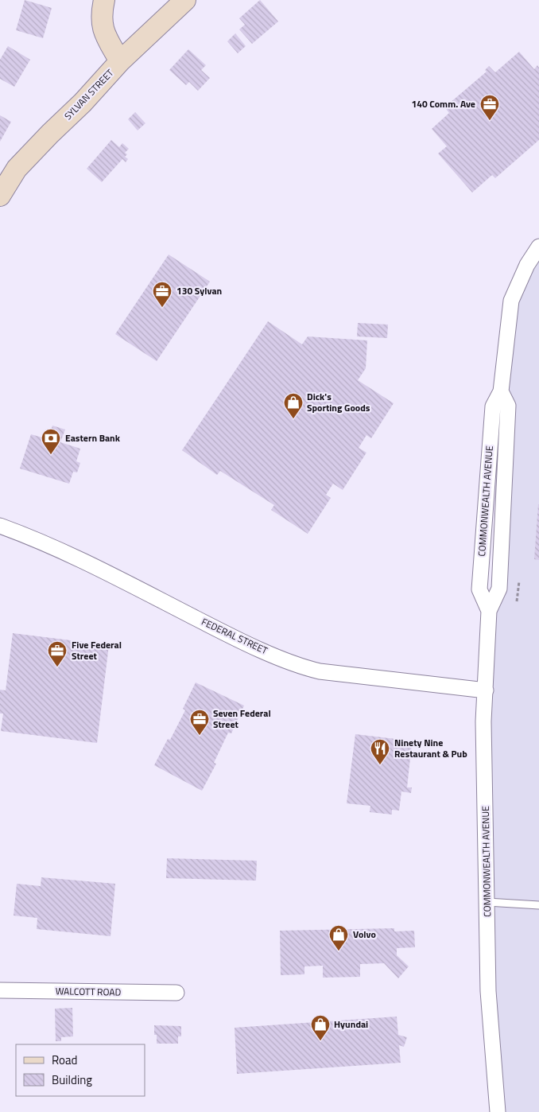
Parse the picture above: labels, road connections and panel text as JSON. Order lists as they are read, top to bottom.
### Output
{
  "streets": {
    "main road": ["SYLVAN STREET"],
    "street": ["COMMONWEALTH AVENUE", "FEDERAL STREET", "WALCOTT ROAD"]
  },
  "crossings": [
    ["COMMONWEALTH AVENUE", "FEDERAL STREET"]
  ],
  "places": {
    "office": [
      "140 Comm. Ave",
      "130 Sylvan",
      "Five Federal Street",
      "Seven Federal Street"
    ],
    "shop": ["Dick's Sporting Goods", "Volvo", "Hyundai"],
    "bank": ["Eastern Bank"],
    "restaurant": ["Ninety Nine Restaurant & Pub"]
  },
  "legend": ["Road", "Building"]
}
